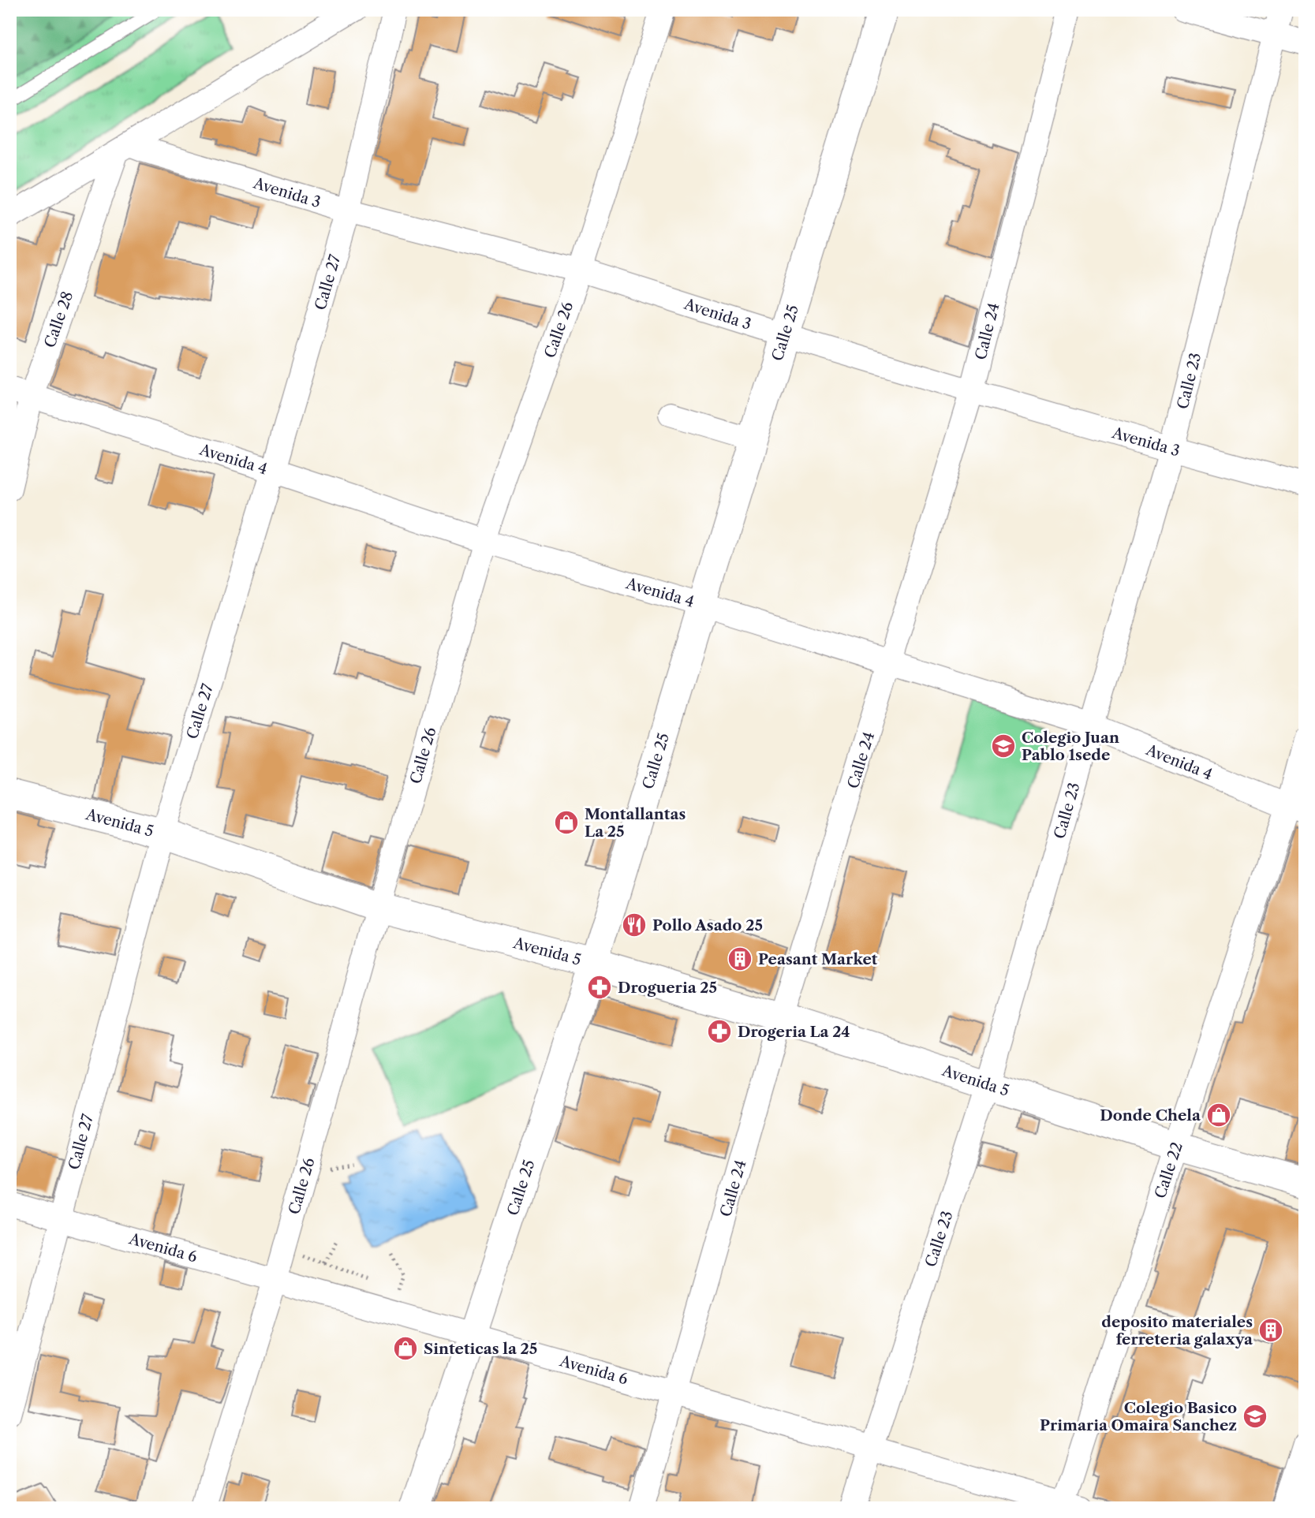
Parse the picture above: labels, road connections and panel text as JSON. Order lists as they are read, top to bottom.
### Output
{
  "streets": {
    "street": [
      "Avenida 3",
      "Calle 27",
      "Calle 28",
      "Calle 26",
      "Calle 24",
      "Calle 25",
      "Calle 23",
      "Avenida 4",
      "Avenida 5",
      "Calle 22",
      "Avenida 6"
    ]
  },
  "crossings": [
    ["Avenida 3", "Calle 27"],
    ["Avenida 3", "Calle 28"],
    ["Avenida 3", "Calle 26"],
    ["Avenida 3", "Calle 24"],
    ["Avenida 3", "Calle 25"],
    ["Avenida 3", "Calle 23"],
    ["Calle 27", "Avenida 4"],
    ["Calle 27", "Avenida 5"],
    ["Calle 27", "Avenida 6"],
    ["Calle 28", "Avenida 4"],
    ["Calle 26", "Avenida 4"],
    ["Calle 26", "Avenida 5"],
    ["Calle 26", "Avenida 6"],
    ["Calle 24", "Avenida 4"],
    ["Calle 24", "Avenida 5"],
    ["Calle 24", "Avenida 6"],
    ["Calle 25", "Avenida 4"],
    ["Calle 25", "Avenida 5"],
    ["Calle 25", "Avenida 6"],
    ["Calle 23", "Avenida 4"],
    ["Calle 23", "Avenida 5"],
    ["Calle 23", "Avenida 6"],
    ["Avenida 4", "Calle 22"],
    ["Avenida 5", "Calle 22"],
    ["Calle 22", "Avenida 6"]
  ],
  "places": {
    "school or university": ["Colegio Juan Pablo 1sede", "Colegio Basico Primaria Omaira Sanchez"],
    "shop": ["Montallantas La 25", "Donde Chela", "Sinteticas la 25"],
    "restaurant": ["Pollo Asado 25"],
    "building": ["Peasant Market", "deposito materiales ferreteria galaxya"],
    "pharmacy": ["Drogueria 25", "Drogeria La 24"]
  }
}
